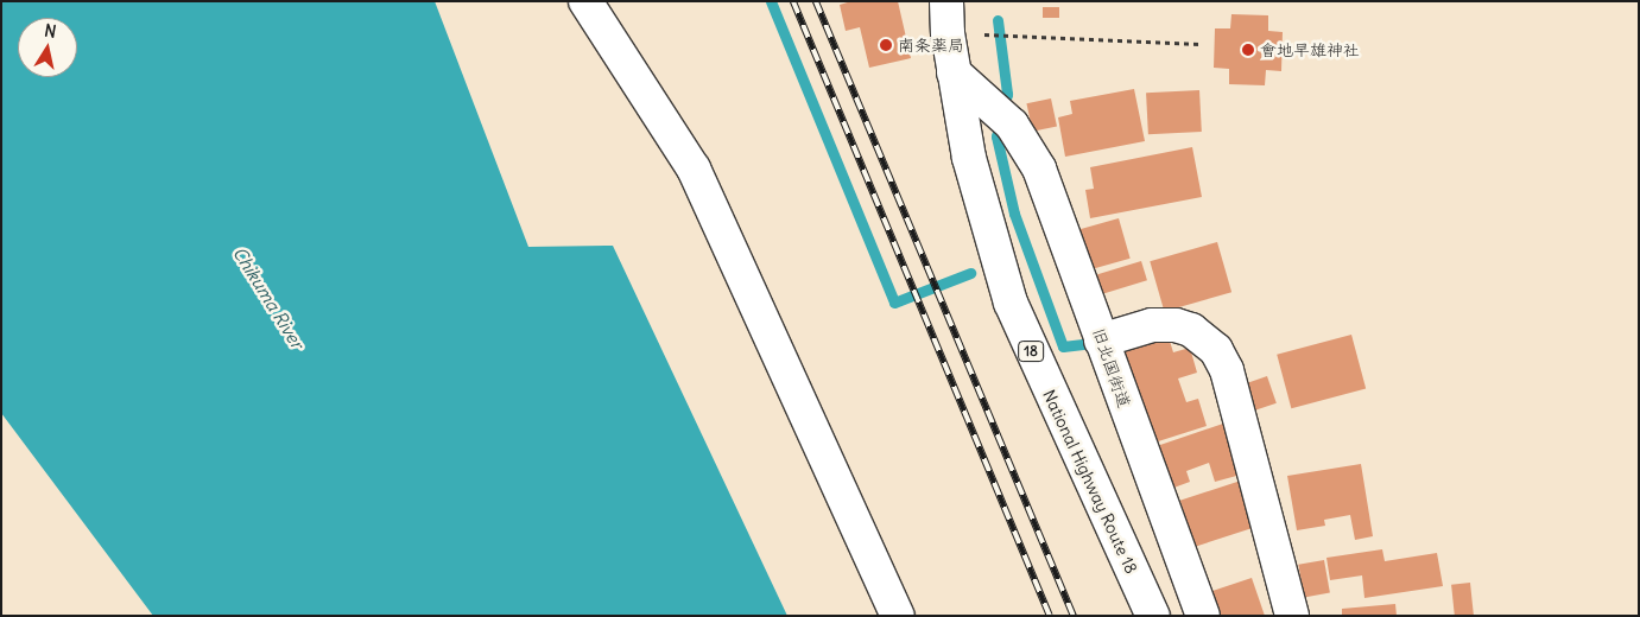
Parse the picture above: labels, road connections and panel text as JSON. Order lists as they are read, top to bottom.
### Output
{
  "streets": {
    "main road": ["18", "旧北国街道", "National Highway Route 18"]
  },
  "crossings": [
    ["旧北国街道", "National Highway Route 18"]
  ],
  "water": ["Chikuma River"],
  "places": ["南条薬局", "會地早雄神社"],
  "north": "top"
}
